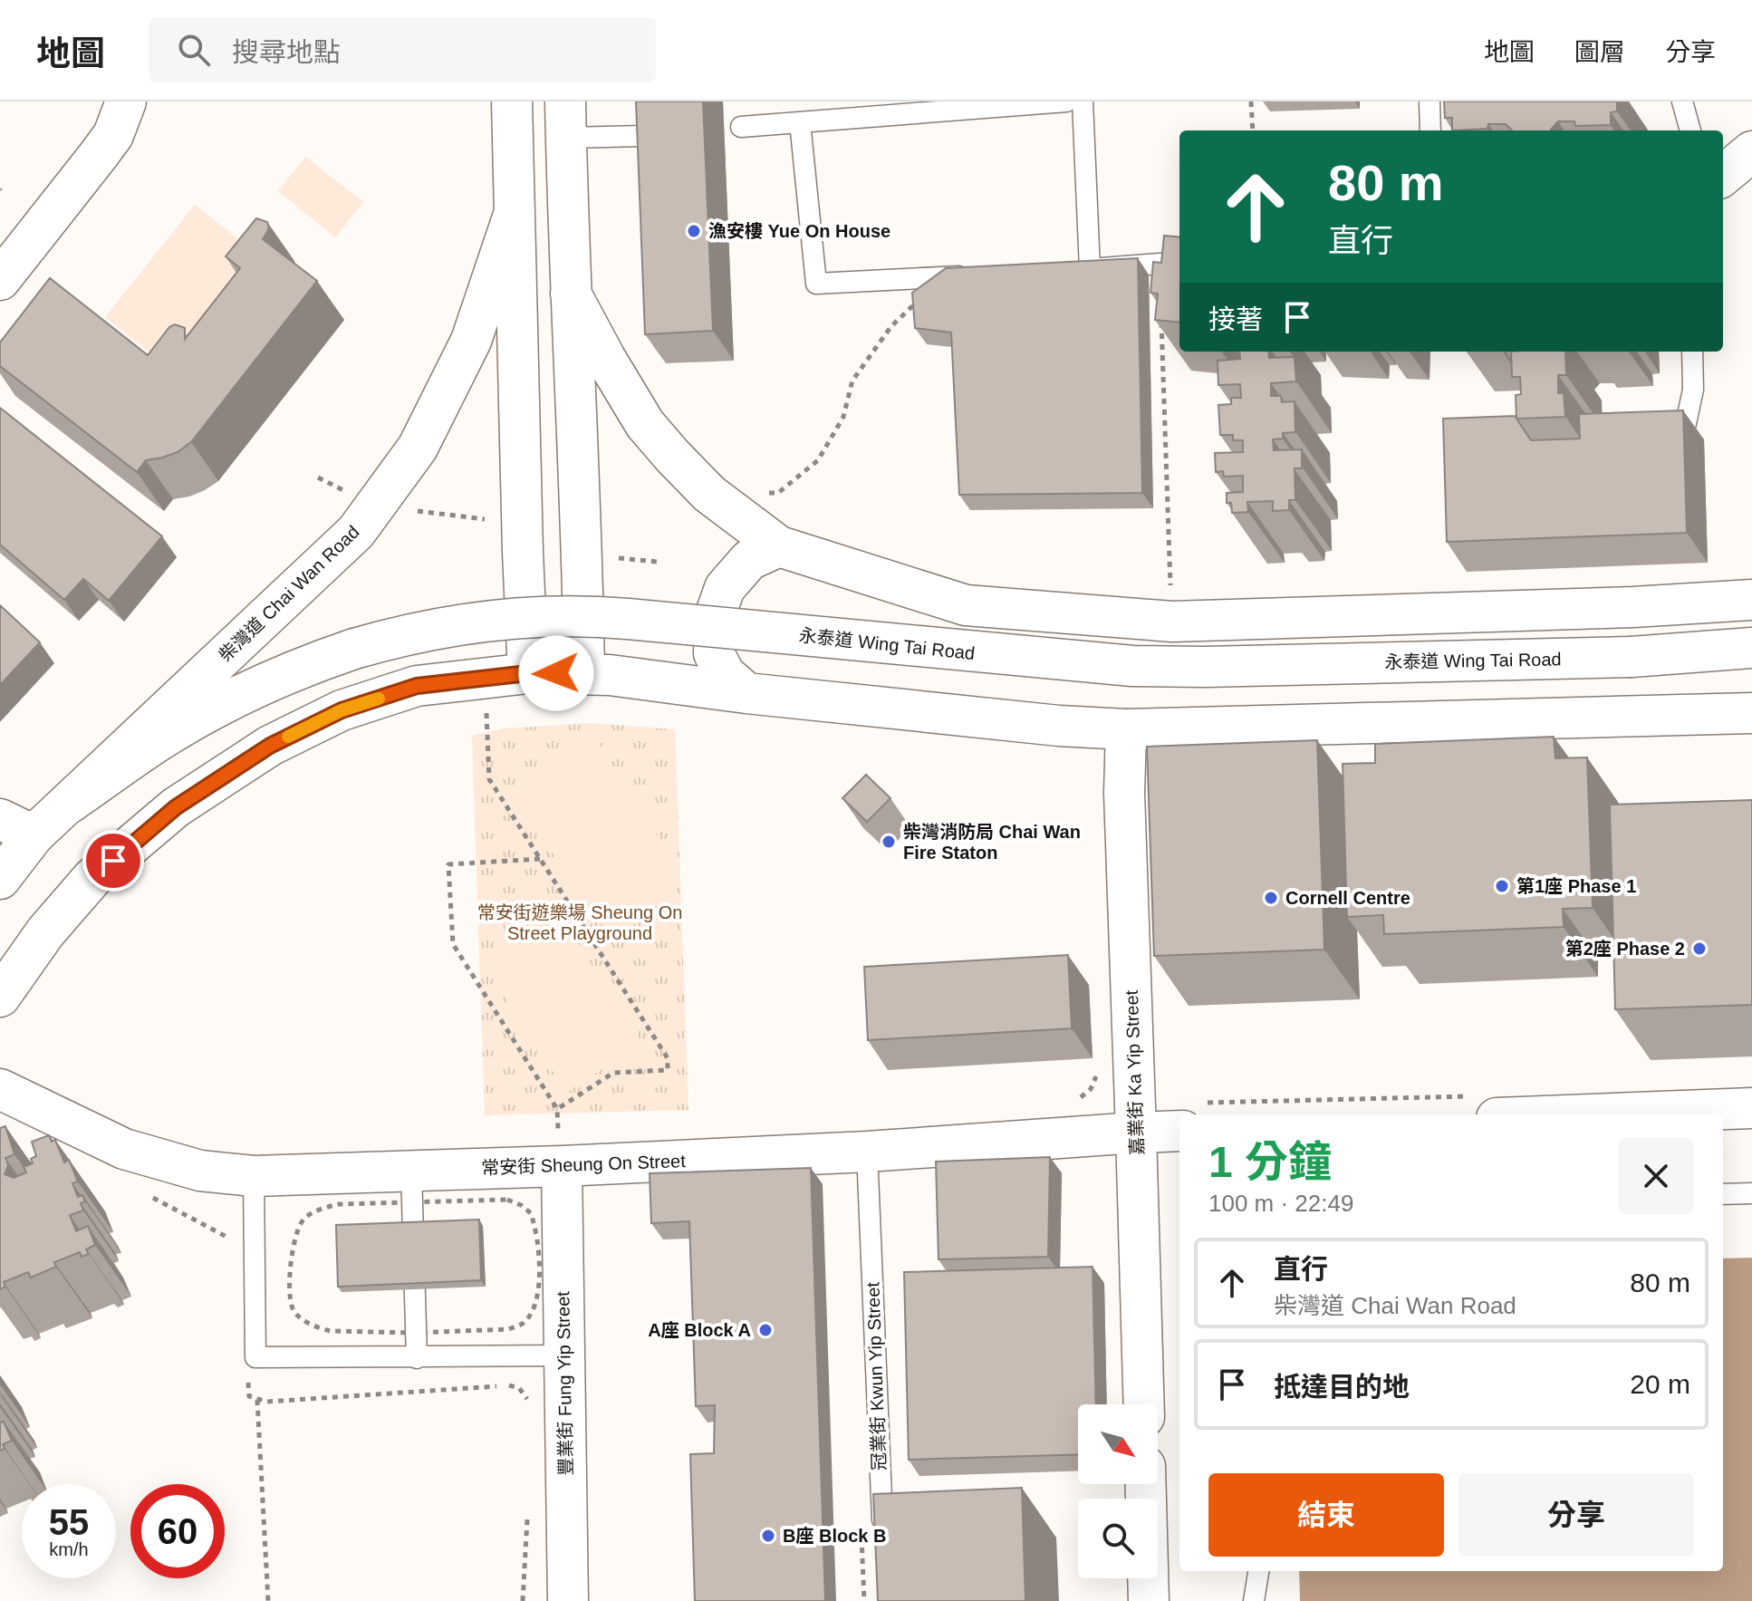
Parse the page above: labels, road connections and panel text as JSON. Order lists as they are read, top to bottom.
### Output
{
  "streets": {
    "main road": [
      "柴灣道 Chai Wan Road",
      "永泰道 Wing Tai Road",
      "嘉業街 Ka Yip Street",
      "常安街 Sheung On Street",
      "豐業街 Fung Yip Street"
    ],
    "lane": ["冠業街 Kwun Yip Street"]
  },
  "crossings": [
    ["柴灣道 Chai Wan Road", "永泰道 Wing Tai Road"],
    ["嘉業街 Ka Yip Street", "常安街 Sheung On Street"],
    ["常安街 Sheung On Street", "冠業街 Kwun Yip Street"],
    ["常安街 Sheung On Street", "豐業街 Fung Yip Street"]
  ],
  "parks": ["常安街遊樂場 Sheung On Street Playground"],
  "places": [
    "漁安樓 Yue On House",
    "柴灣消防局 Chai Wan Fire Staton",
    "第1座 Phase 1",
    "Cornell Centre",
    "第2座 Phase 2",
    "A座 Block A",
    "B座 Block B"
  ],
  "north": "bottom right",
  "page": {
    "header": "地圖",
    "search": "搜尋地點",
    "nav": ["地圖", "圖層", "分享"],
    "turn": ["80 m", "直行"],
    "then": "接著",
    "heading": ["1 分鐘", "100 m · 22:49"],
    "list": [
      {
        "name": "直行",
        "note": "柴灣道 Chai Wan Road",
        "value": "80 m"
      },
      {
        "name": "抵達目的地",
        "value": "20 m"
      }
    ],
    "buttons": ["結束", "分享"],
    "speed": "55 km/h",
    "limit": "60"
  }
}
